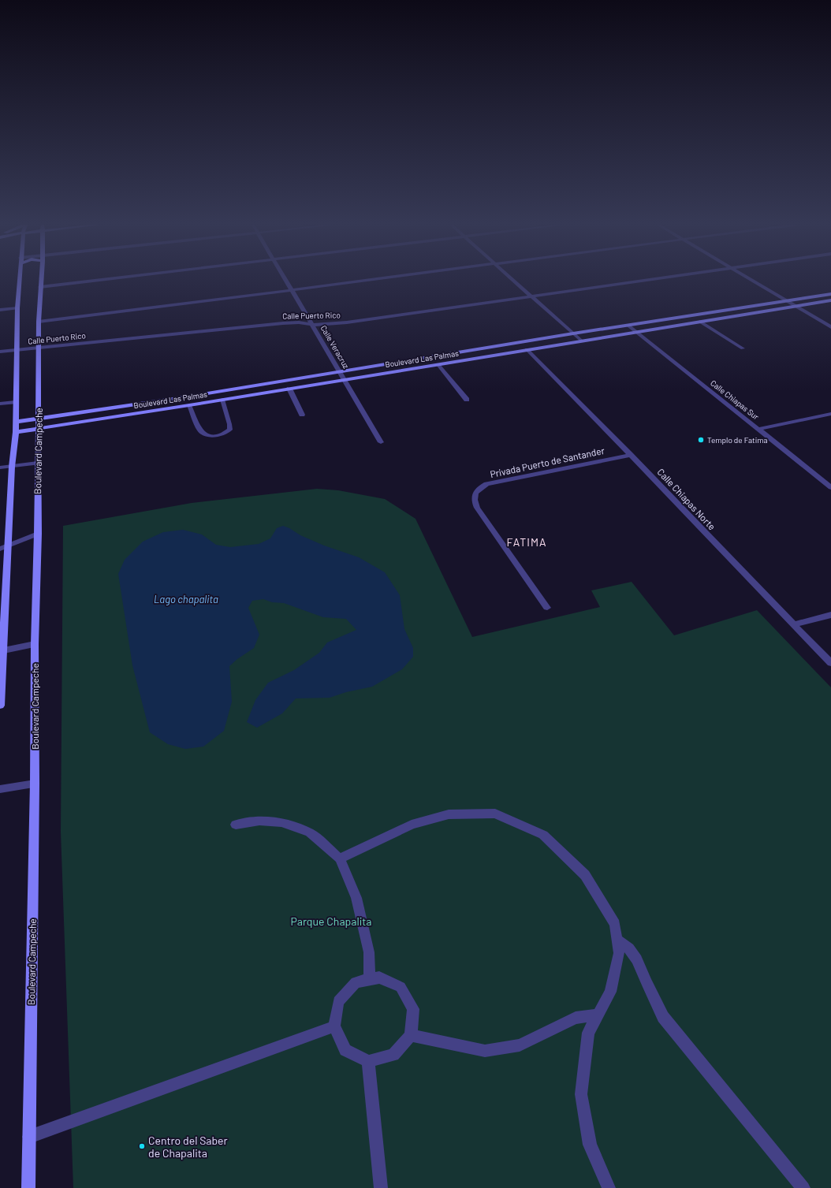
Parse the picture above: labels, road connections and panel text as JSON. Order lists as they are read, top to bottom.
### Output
{
  "streets": {
    "street": [
      "Calle Puerto Rico",
      "Calle Veracruz",
      "Boulevard Las Palmas",
      "Calle Chiapas Sur",
      "Boulevard Campeche",
      "Privada Puerto de Santander",
      "Calle Chiapas Norte"
    ]
  },
  "crossings": [
    ["Calle Puerto Rico", "Calle Veracruz"],
    ["Calle Puerto Rico", "Boulevard Campeche"],
    ["Calle Veracruz", "Boulevard Las Palmas"],
    ["Boulevard Las Palmas", "Calle Chiapas Sur"],
    ["Boulevard Las Palmas", "Boulevard Campeche"],
    ["Boulevard Las Palmas", "Calle Chiapas Norte"],
    ["Privada Puerto de Santander", "Calle Chiapas Norte"]
  ],
  "districts": ["FATIMA"],
  "water": ["Lago chapalita"],
  "parks": ["Parque Chapalita"],
  "places": ["Templo de Fatima", "Centro del Saber de Chapalita"]
}
